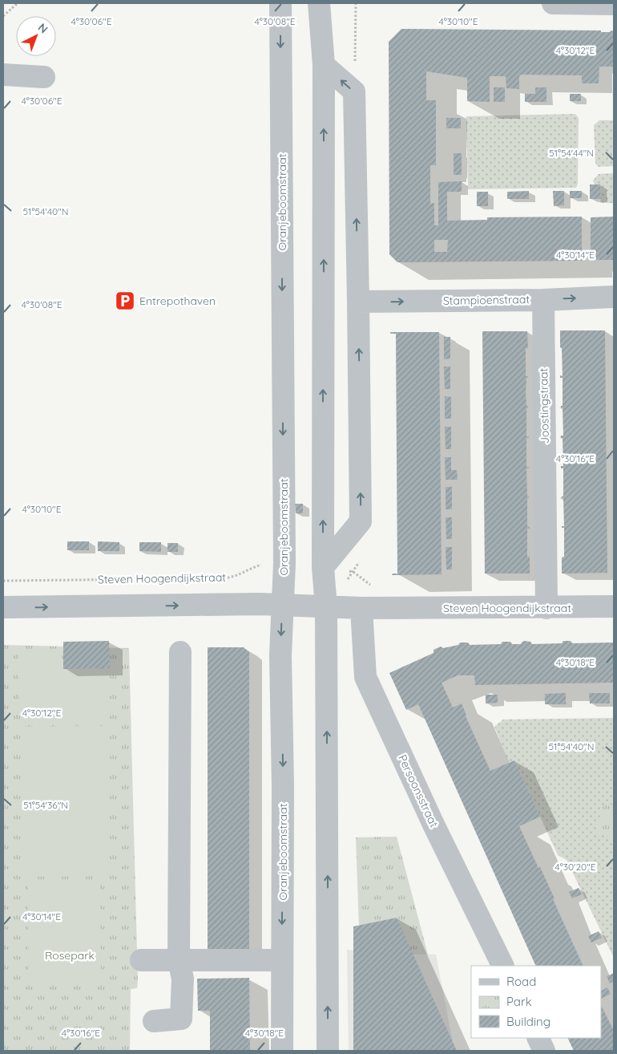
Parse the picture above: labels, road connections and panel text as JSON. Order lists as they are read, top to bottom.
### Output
{
  "streets": {
    "street": [
      "Oranjeboomstraat",
      "Stampioenstraat",
      "Joostingstraat",
      "Steven Hoogendijkstraat",
      "Persoonsstraat"
    ]
  },
  "crossings": [
    ["Oranjeboomstraat", "Steven Hoogendijkstraat"],
    ["Stampioenstraat", "Joostingstraat"],
    ["Joostingstraat", "Steven Hoogendijkstraat"],
    ["Steven Hoogendijkstraat", "Persoonsstraat"]
  ],
  "one_way": ["Stampioenstraat"],
  "parks": ["Rosepark"],
  "places": {
    "parking": ["Entrepothaven"]
  },
  "legend": ["Road", "Park", "Building"],
  "north": "top right",
  "coordinates": [
    "4°30'06\"E",
    "4°30'08\"E",
    "4°30'10\"E",
    "4°30'12\"E",
    "51°54'44\"N",
    "51°54'40\"N",
    "4°30'14\"E",
    "4°30'16\"E",
    "4°30'18\"E",
    "51°54'36\"N",
    "4°30'20\"E"
  ]
}
